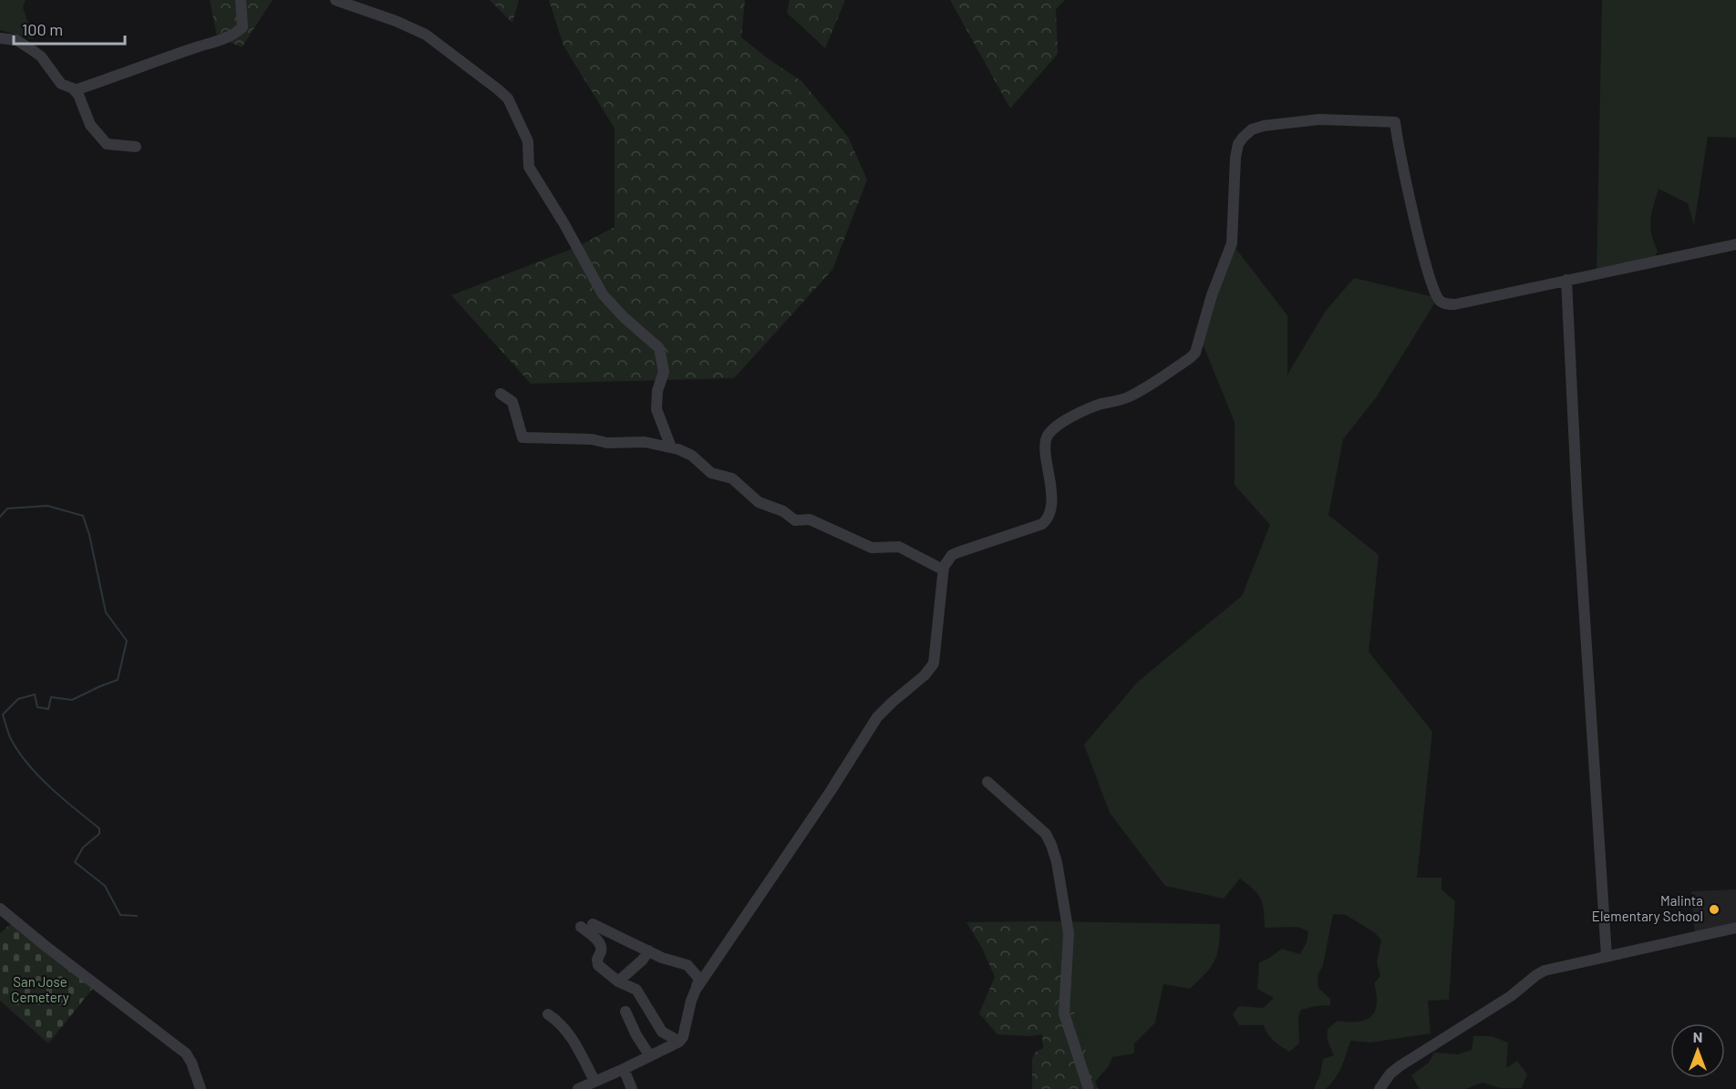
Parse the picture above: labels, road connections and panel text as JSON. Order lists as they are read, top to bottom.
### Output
{
  "parks": ["San Jose Cemetery"],
  "places": ["Malinta Elementary School"],
  "scale_bar": "100 m",
  "north": "top"
}
